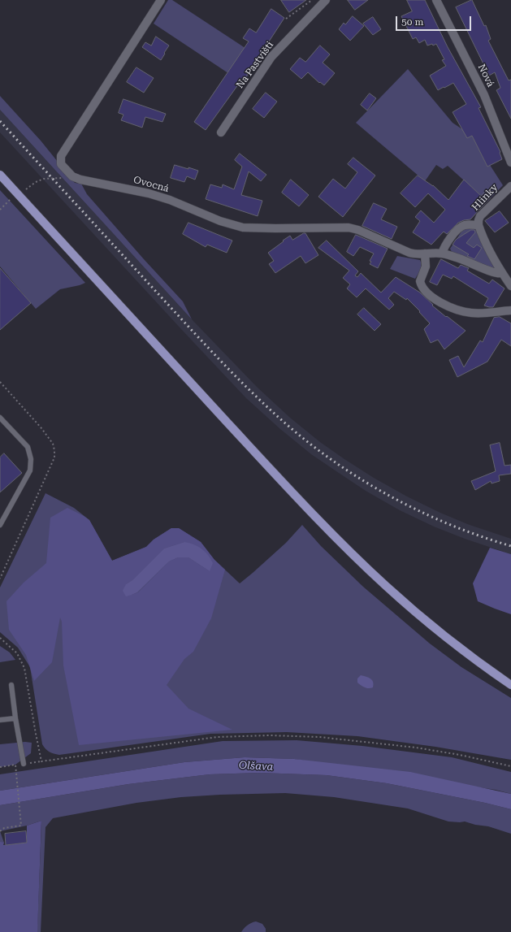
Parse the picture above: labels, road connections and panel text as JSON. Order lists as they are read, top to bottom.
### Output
{
  "streets": {
    "street": [
      "Na Pastvišti",
      "Nová",
      "Ovocná",
      "Hlinky"
    ]
  },
  "water": ["Olšava"],
  "scale_bar": "50 m"
}
